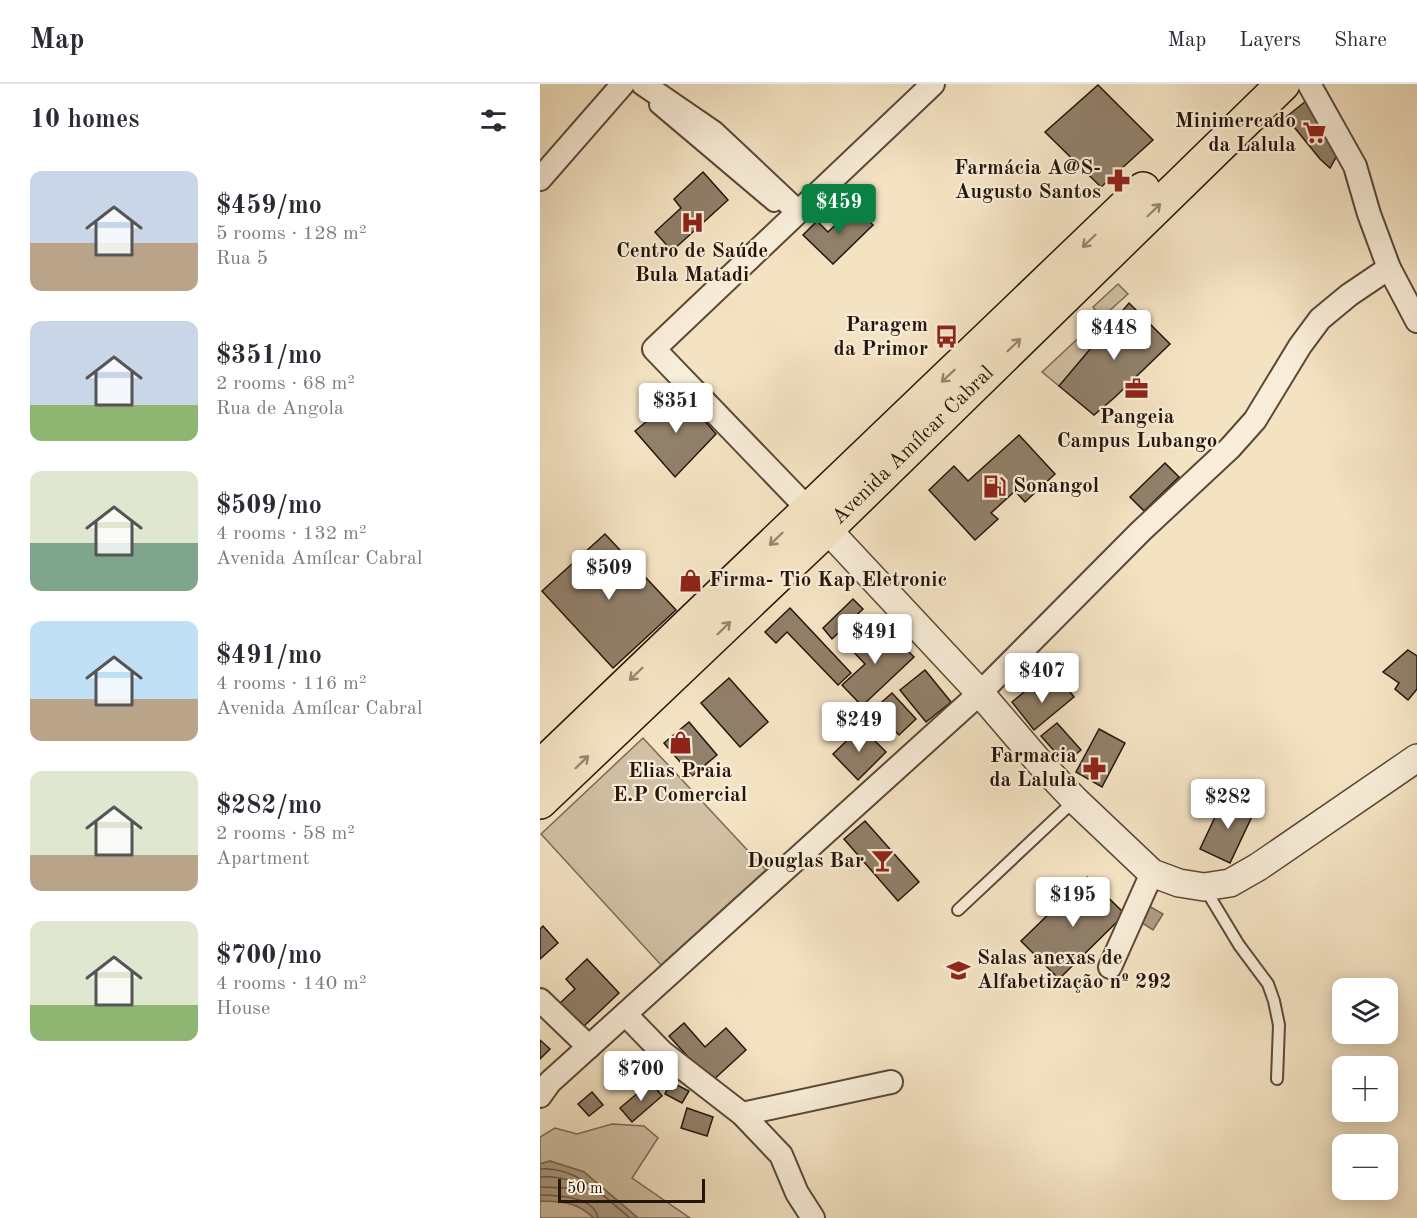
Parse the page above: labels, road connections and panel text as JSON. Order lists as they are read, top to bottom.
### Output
{
  "streets": {
    "main road": ["Avenida Amílcar Cabral"]
  },
  "places": {
    "supermarket": ["Minimercado da Lalula"],
    "pharmacy": ["Farmácia A@S- Augusto Santos", "Farmacia da Lalula"],
    "hospital": ["Centro de Saúde Bula Matadi"],
    "bus stop": ["Paragem da Primor"],
    "office": ["Pangeia Campus Lubango"],
    "fuel station": ["Sonangol"],
    "shop": ["Firma- Tio Kap Eletronic", "Elias Praia E.P Comercial"],
    "bar": ["Douglas Bar"],
    "school or university": ["Salas anexas de Alfabetização nº 292"]
  },
  "scale_bar": "50 m",
  "page": {
    "header": "Map",
    "nav": ["Map", "Layers", "Share"],
    "heading": "10 homes",
    "list": [
      {
        "name": "$459/mo",
        "note": "5 rooms · 128 m² · Rua 5"
      },
      {
        "name": "$351/mo",
        "note": "2 rooms · 68 m² · Rua de Angola"
      },
      {
        "name": "$509/mo",
        "note": "4 rooms · 132 m² · Avenida Amílcar Cabral"
      },
      {
        "name": "$491/mo",
        "note": "4 rooms · 116 m² · Avenida Amílcar Cabral"
      },
      {
        "name": "$282/mo",
        "note": "2 rooms · 58 m² · Apartment"
      },
      {
        "name": "$700/mo",
        "note": "4 rooms · 140 m² · House"
      }
    ],
    "price": [
      "$459",
      "$448",
      "$351",
      "$509",
      "$491",
      "$407",
      "$249",
      "$282",
      "$195",
      "$700"
    ],
    "map_buttons": ["+", "−"],
    "scale": "50 m"
  }
}
